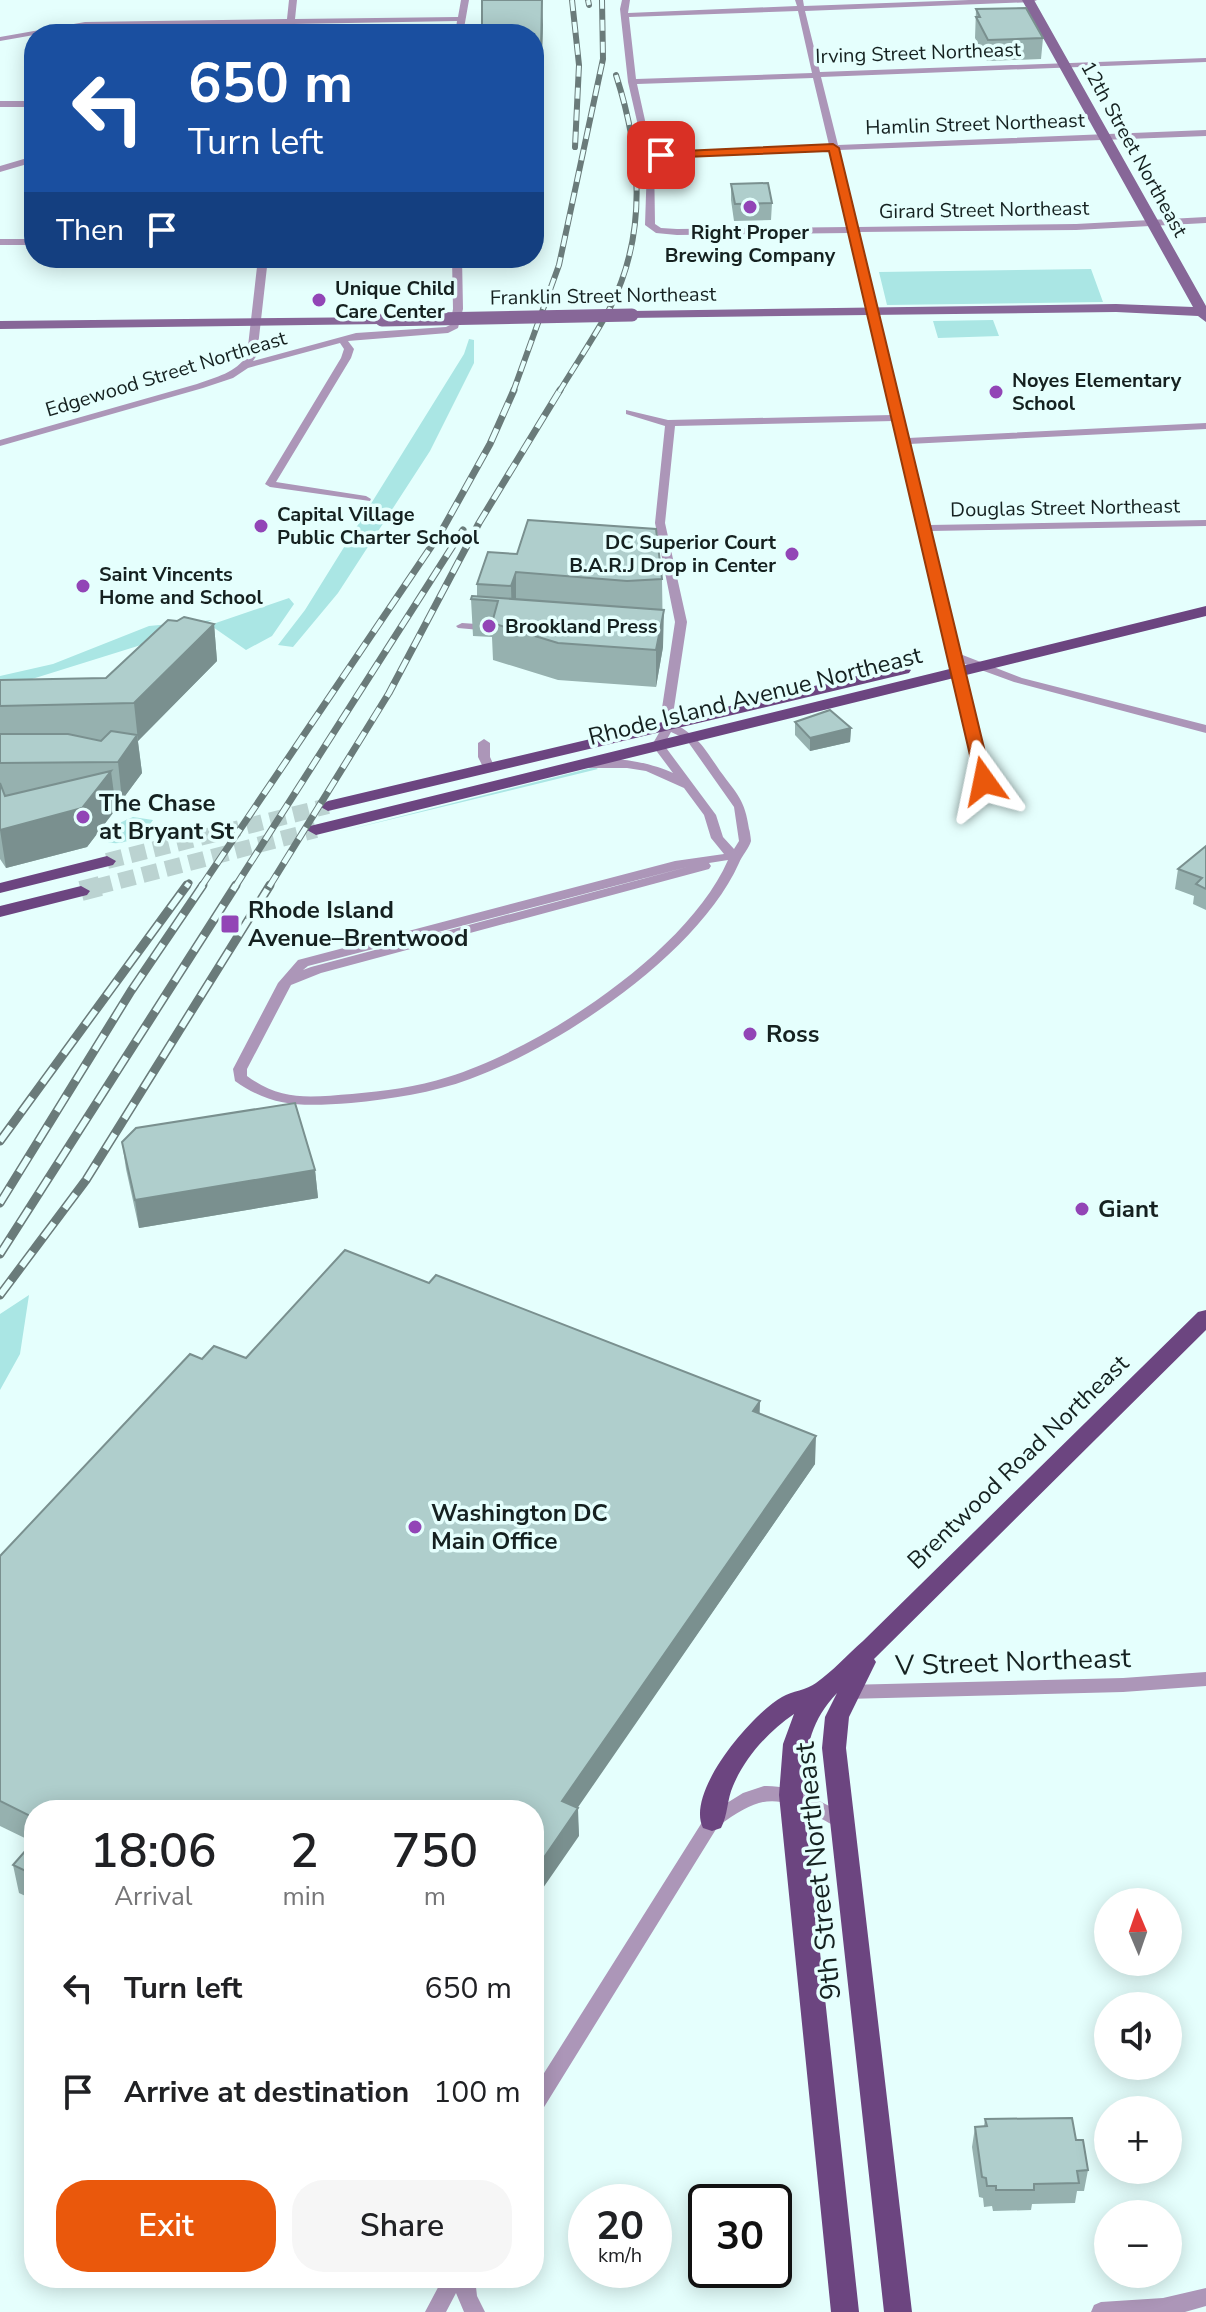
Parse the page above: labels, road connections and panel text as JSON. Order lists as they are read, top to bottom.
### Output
{
  "streets": {
    "main road": ["Rhode Island Avenue Northeast", "Brentwood Road Northeast", "9th Street Northeast"],
    "street": [
      "Irving Street Northeast",
      "Hamlin Street Northeast",
      "12th Street Northeast",
      "Girard Street Northeast",
      "Franklin Street Northeast",
      "Edgewood Street Northeast",
      "Douglas Street Northeast",
      "V Street Northeast"
    ]
  },
  "crossings": [
    ["Irving Street Northeast", "12th Street Northeast"],
    ["Hamlin Street Northeast", "12th Street Northeast"],
    ["Hamlin Street Northeast", "Girard Street Northeast"],
    ["12th Street Northeast", "Girard Street Northeast"],
    ["12th Street Northeast", "Franklin Street Northeast"],
    ["Brentwood Road Northeast", "9th Street Northeast"],
    ["V Street Northeast", "9th Street Northeast"]
  ],
  "places": {
    "other": [
      "Right Proper Brewing Company",
      "Unique Child Care Center",
      "Noyes Elementary School",
      "Capital Village Public Charter School",
      "DC Superior Court B.A.R.J Drop in Center",
      "Saint Vincents Home and School",
      "Brookland Press",
      "The Chase at Bryant St",
      "Ross",
      "Giant",
      "Washington DC Main Office"
    ],
    "transit": ["Rhode Island Avenue–Brentwood"]
  },
  "north": "top",
  "page": {
    "turn": ["650 m", "Turn left"],
    "then": "Then",
    "eta": [
      "18:06",
      "Arrival",
      "2",
      "min",
      "750",
      "m"
    ],
    "map_buttons": ["+", "−"],
    "list": [
      {
        "name": "Turn left",
        "value": "650 m"
      },
      {
        "name": "Arrive at destination",
        "value": "100 m"
      }
    ],
    "buttons": ["Exit", "Share"],
    "speed": "20 km/h",
    "limit": "30"
  }
}
